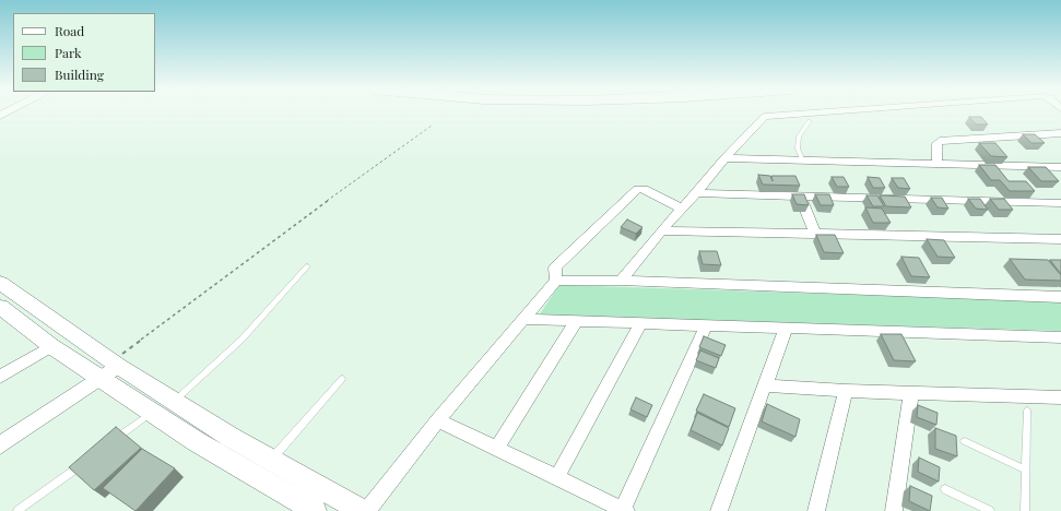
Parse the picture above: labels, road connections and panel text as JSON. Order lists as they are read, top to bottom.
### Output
{
  "legend": ["Road", "Park", "Building"]
}
